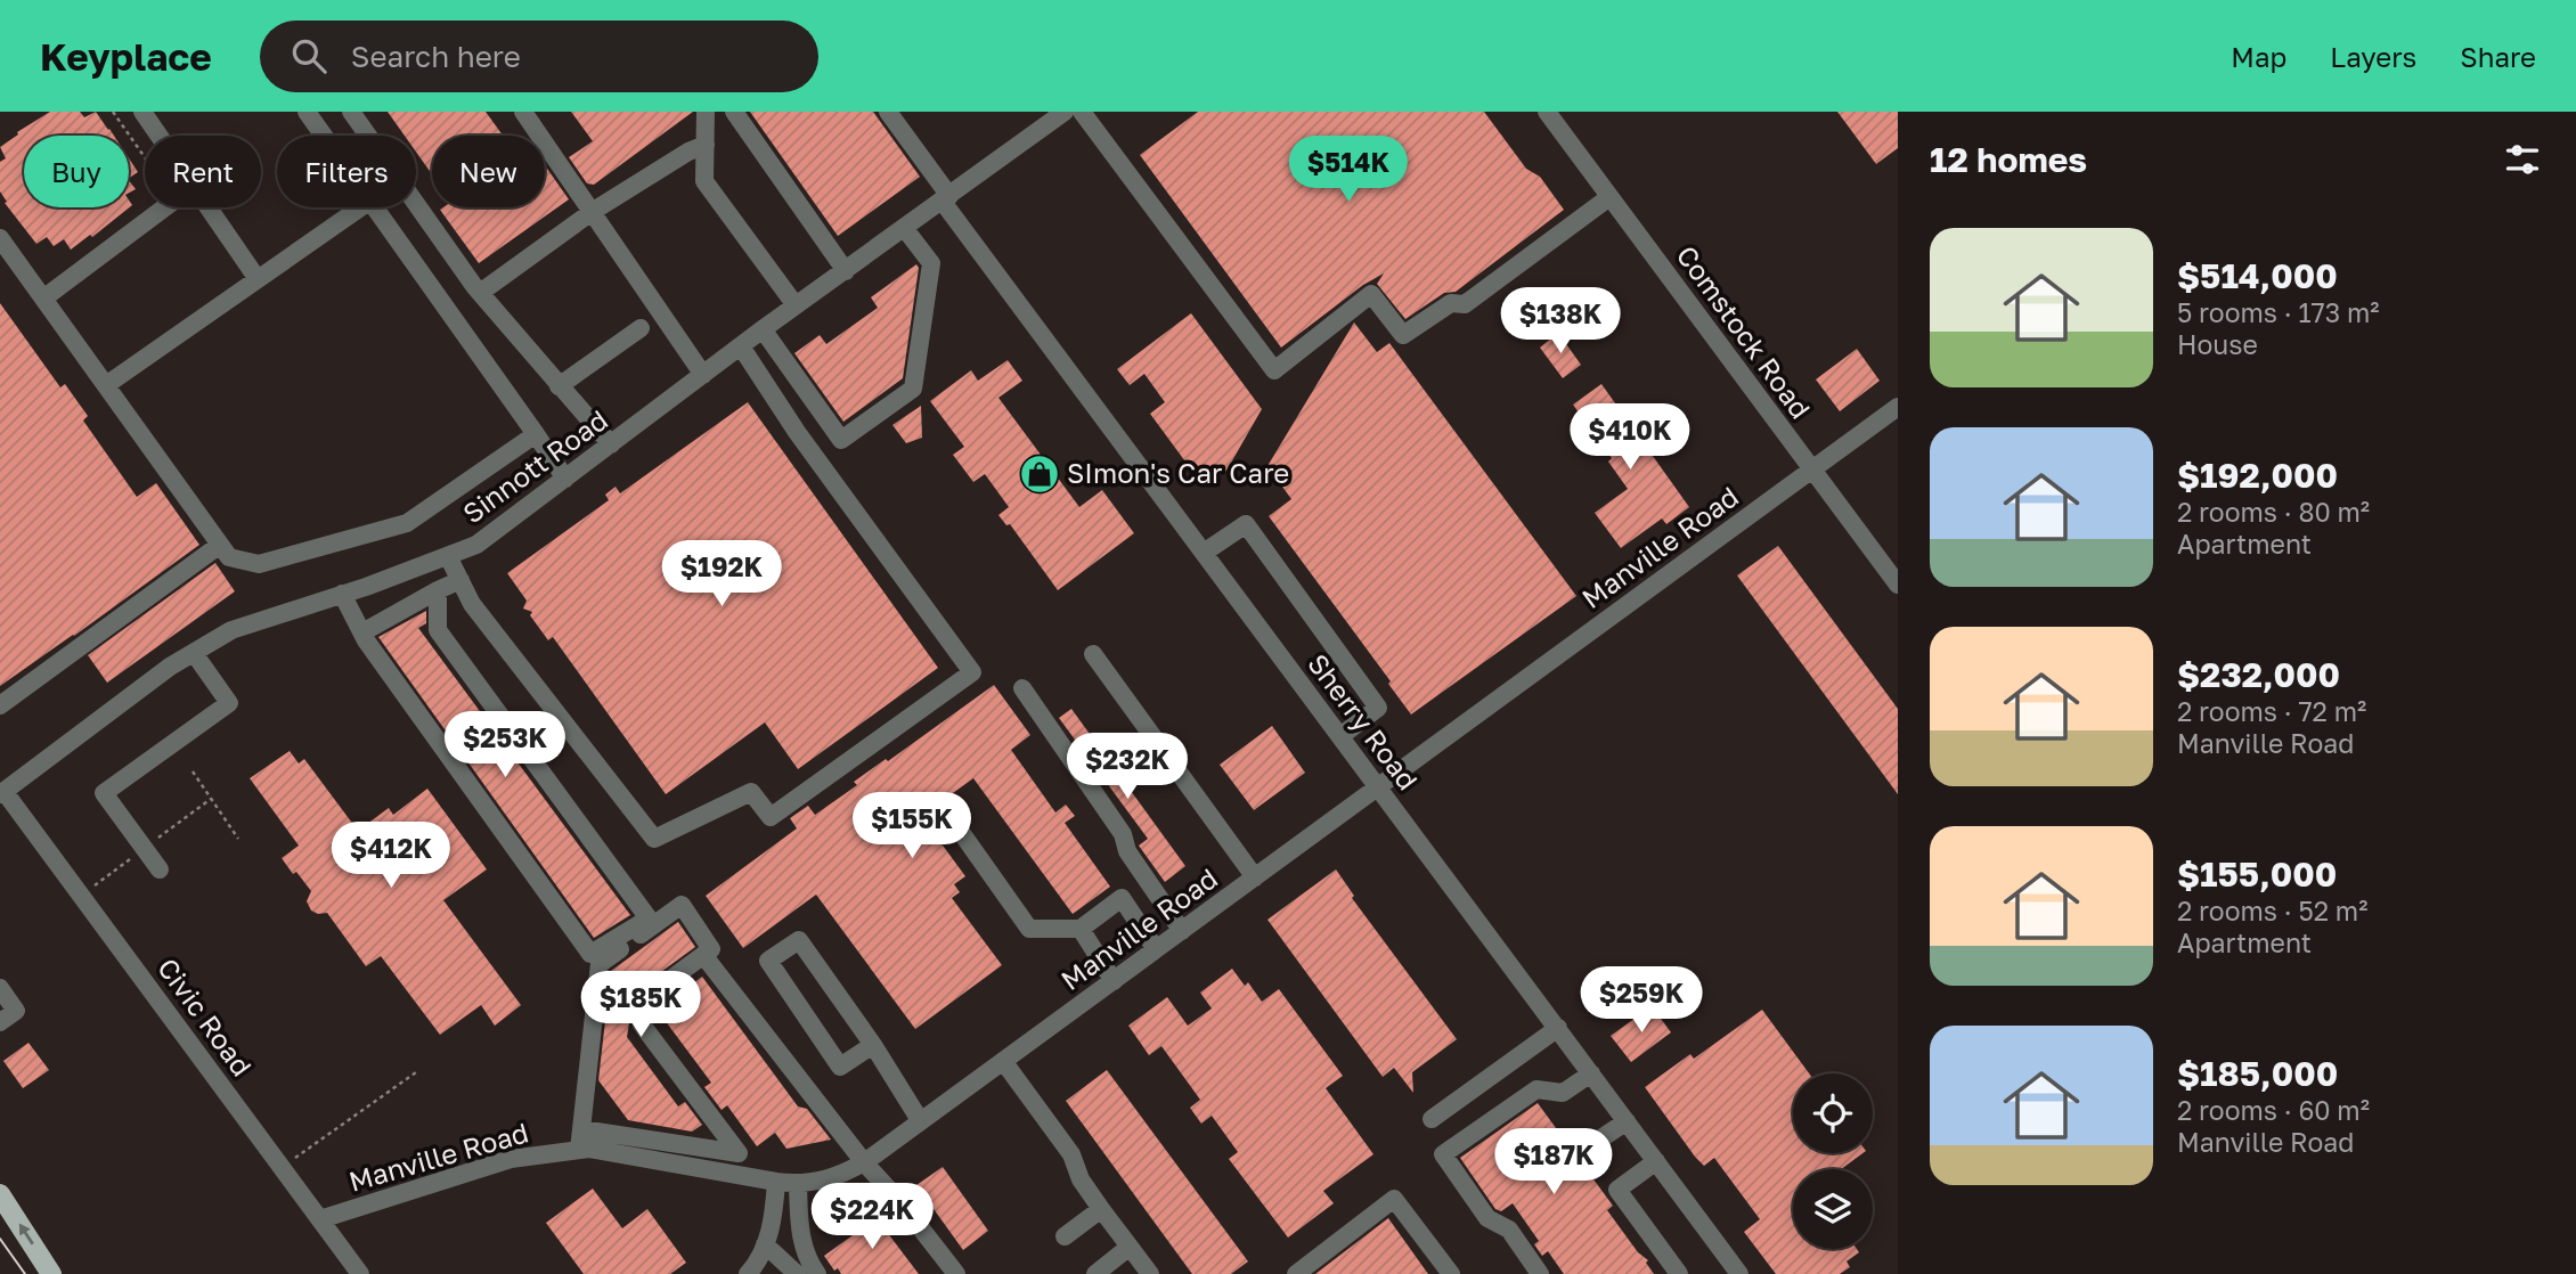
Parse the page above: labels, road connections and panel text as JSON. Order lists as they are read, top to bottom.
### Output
{
  "streets": {
    "street": [
      "Comstock Road",
      "Sinnott Road",
      "Manville Road",
      "Sherry Road",
      "Civic Road"
    ]
  },
  "crossings": [
    ["Comstock Road", "Manville Road"],
    ["Sinnott Road", "Sherry Road"],
    ["Sinnott Road", "Civic Road"],
    ["Manville Road", "Sherry Road"],
    ["Manville Road", "Civic Road"]
  ],
  "places": {
    "shop": ["SImon's Car Care"]
  },
  "page": {
    "header": "Keyplace",
    "search": "Search here",
    "nav": ["Map", "Layers", "Share"],
    "heading": "12 homes",
    "price": [
      "$514K",
      "$138K",
      "$410K",
      "$192K",
      "$253K",
      "$232K",
      "$155K",
      "$412K",
      "$259K",
      "$185K",
      "$187K",
      "$224K"
    ],
    "chip": [
      "Buy",
      "Rent",
      "Filters",
      "New"
    ],
    "list": [
      {
        "name": "$514,000",
        "note": "5 rooms · 173 m² · House"
      },
      {
        "name": "$192,000",
        "note": "2 rooms · 80 m² · Apartment"
      },
      {
        "name": "$232,000",
        "note": "2 rooms · 72 m² · Manville Road"
      },
      {
        "name": "$155,000",
        "note": "2 rooms · 52 m² · Apartment"
      },
      {
        "name": "$185,000",
        "note": "2 rooms · 60 m² · Manville Road"
      }
    ]
  }
}
